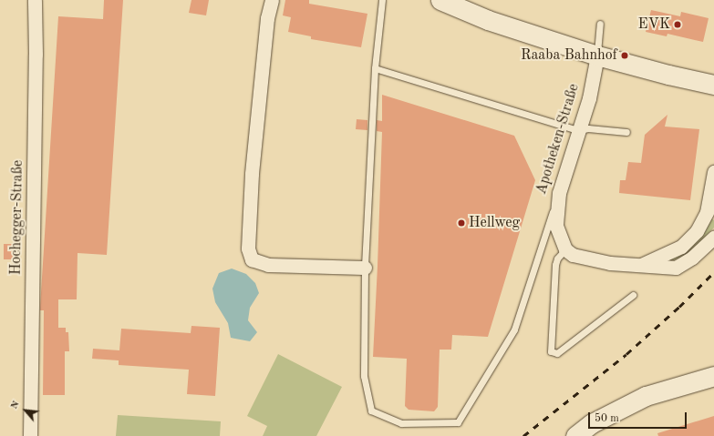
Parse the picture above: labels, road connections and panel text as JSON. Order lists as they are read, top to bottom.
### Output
{
  "streets": {
    "street": ["Apotheken-Straße", "Hochegger-Straße"]
  },
  "places": ["EVK", "Raaba Bahnhof", "Hellweg"],
  "scale_bar": "50 m",
  "north": "top left"
}
